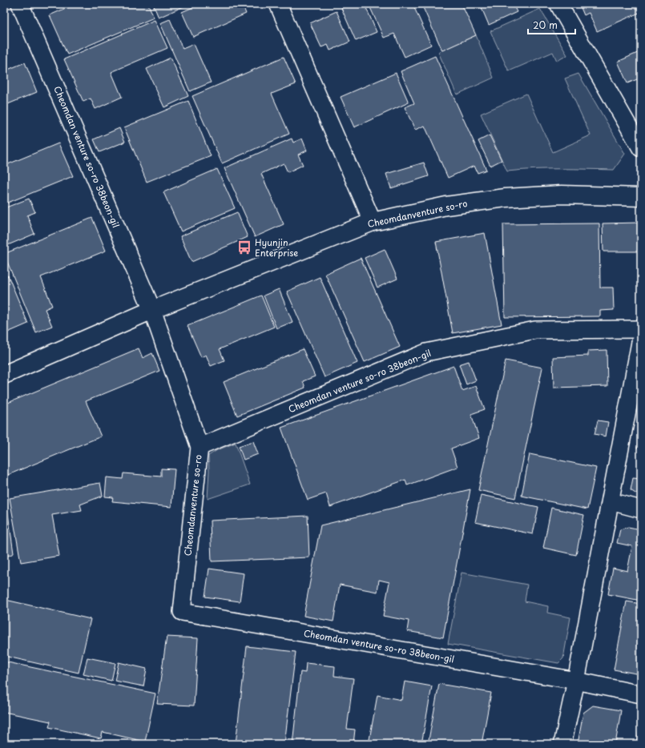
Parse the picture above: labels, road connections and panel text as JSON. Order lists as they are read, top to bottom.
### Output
{
  "streets": {
    "street": ["Cheomdan venture so-ro 38beon-gil", "Cheomdanventure so-ro"]
  },
  "crossings": [
    ["Cheomdan venture so-ro 38beon-gil", "Cheomdanventure so-ro"]
  ],
  "places": {
    "bus stop": ["Hyunjin Enterprise"]
  },
  "scale_bar": "20 m"
}
